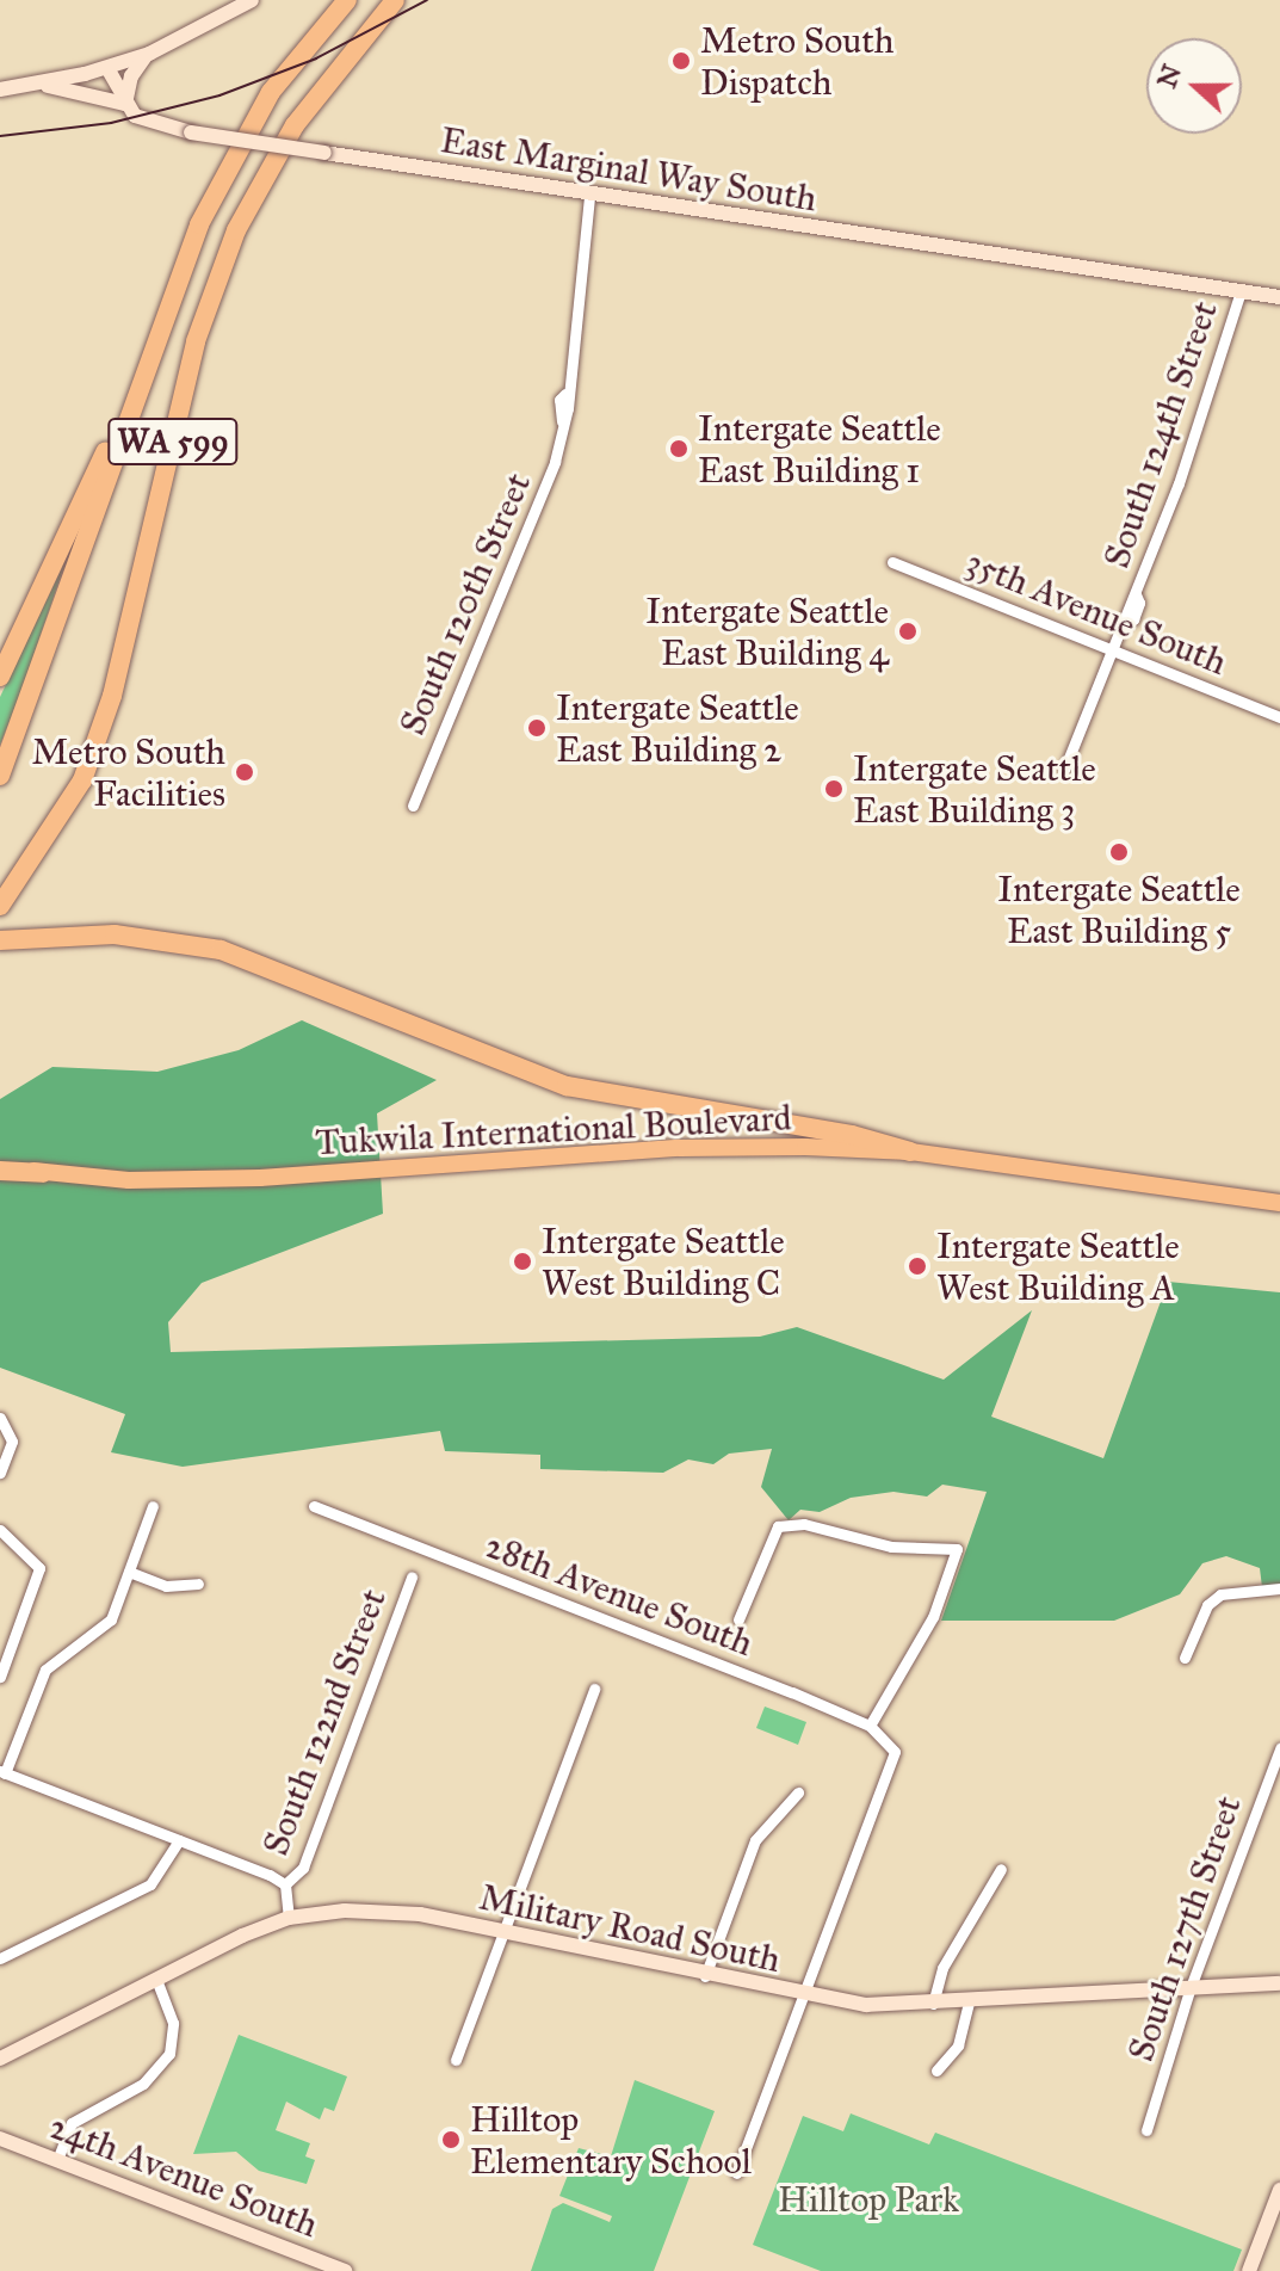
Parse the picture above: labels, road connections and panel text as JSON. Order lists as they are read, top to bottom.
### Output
{
  "streets": {
    "highway": ["WA 599"],
    "main road": ["Tukwila International Boulevard"],
    "street": [
      "East Marginal Way South",
      "South 124th Street",
      "South 120th Street",
      "35th Avenue South",
      "28th Avenue South",
      "South 122nd Street",
      "Military Road South",
      "South 127th Street",
      "24th Avenue South"
    ]
  },
  "crossings": [
    ["East Marginal Way South", "South 124th Street"],
    ["East Marginal Way South", "South 120th Street"],
    ["South 124th Street", "35th Avenue South"],
    ["28th Avenue South", "Military Road South"],
    ["Military Road South", "South 127th Street"]
  ],
  "parks": ["Hilltop Park"],
  "places": [
    "Metro South Dispatch",
    "Intergate Seattle East Building 1",
    "Intergate Seattle East Building 4",
    "Intergate Seattle East Building 2",
    "Metro South Facilities",
    "Intergate Seattle East Building 3",
    "Intergate Seattle East Building 5",
    "Intergate Seattle West Building C",
    "Intergate Seattle West Building A",
    "Hilltop Elementary School"
  ],
  "north": "left"
}
